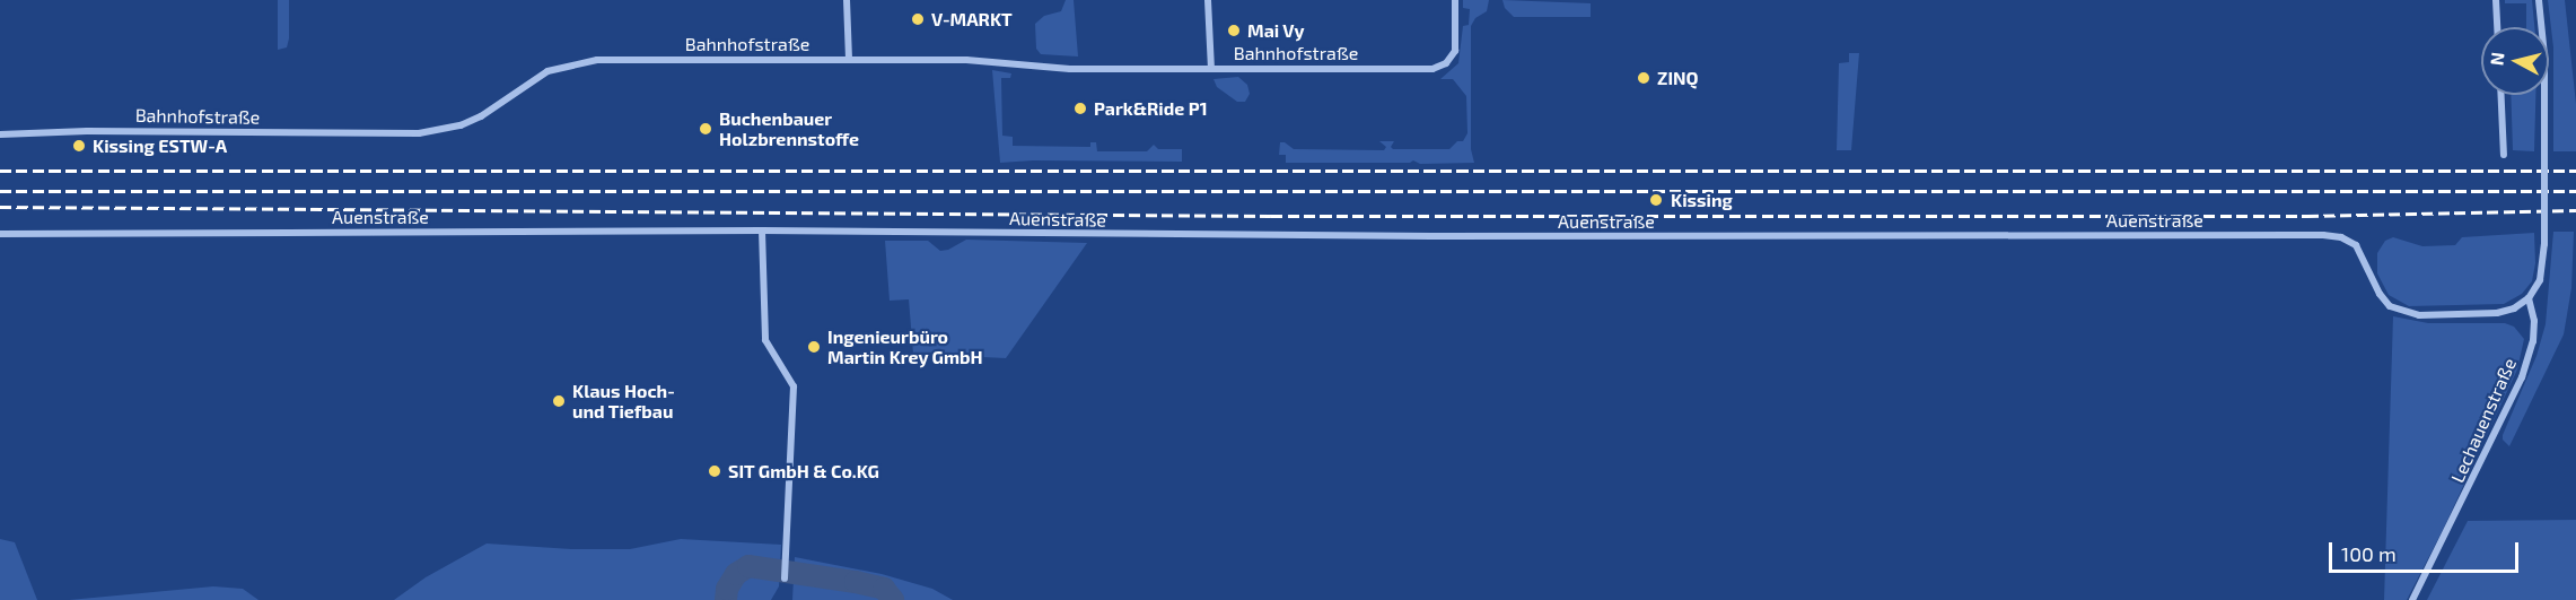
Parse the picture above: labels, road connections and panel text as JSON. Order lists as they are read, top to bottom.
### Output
{
  "streets": {
    "street": ["Bahnhofstraße", "Auenstraße", "Lechauenstraße"]
  },
  "crossings": [
    ["Auenstraße", "Lechauenstraße"]
  ],
  "places": [
    "V-MARKT",
    "Mai Vy",
    "ZINQ",
    "Park&Ride P1",
    "Buchenbauer Holzbrennstoffe",
    "Kissing ESTW-A",
    "Kissing",
    "Ingenieurbüro Martin Krey GmbH",
    "Klaus Hoch- und Tiefbau",
    "SIT GmbH & Co.KG"
  ],
  "scale_bar": "100 m",
  "north": "left"
}
